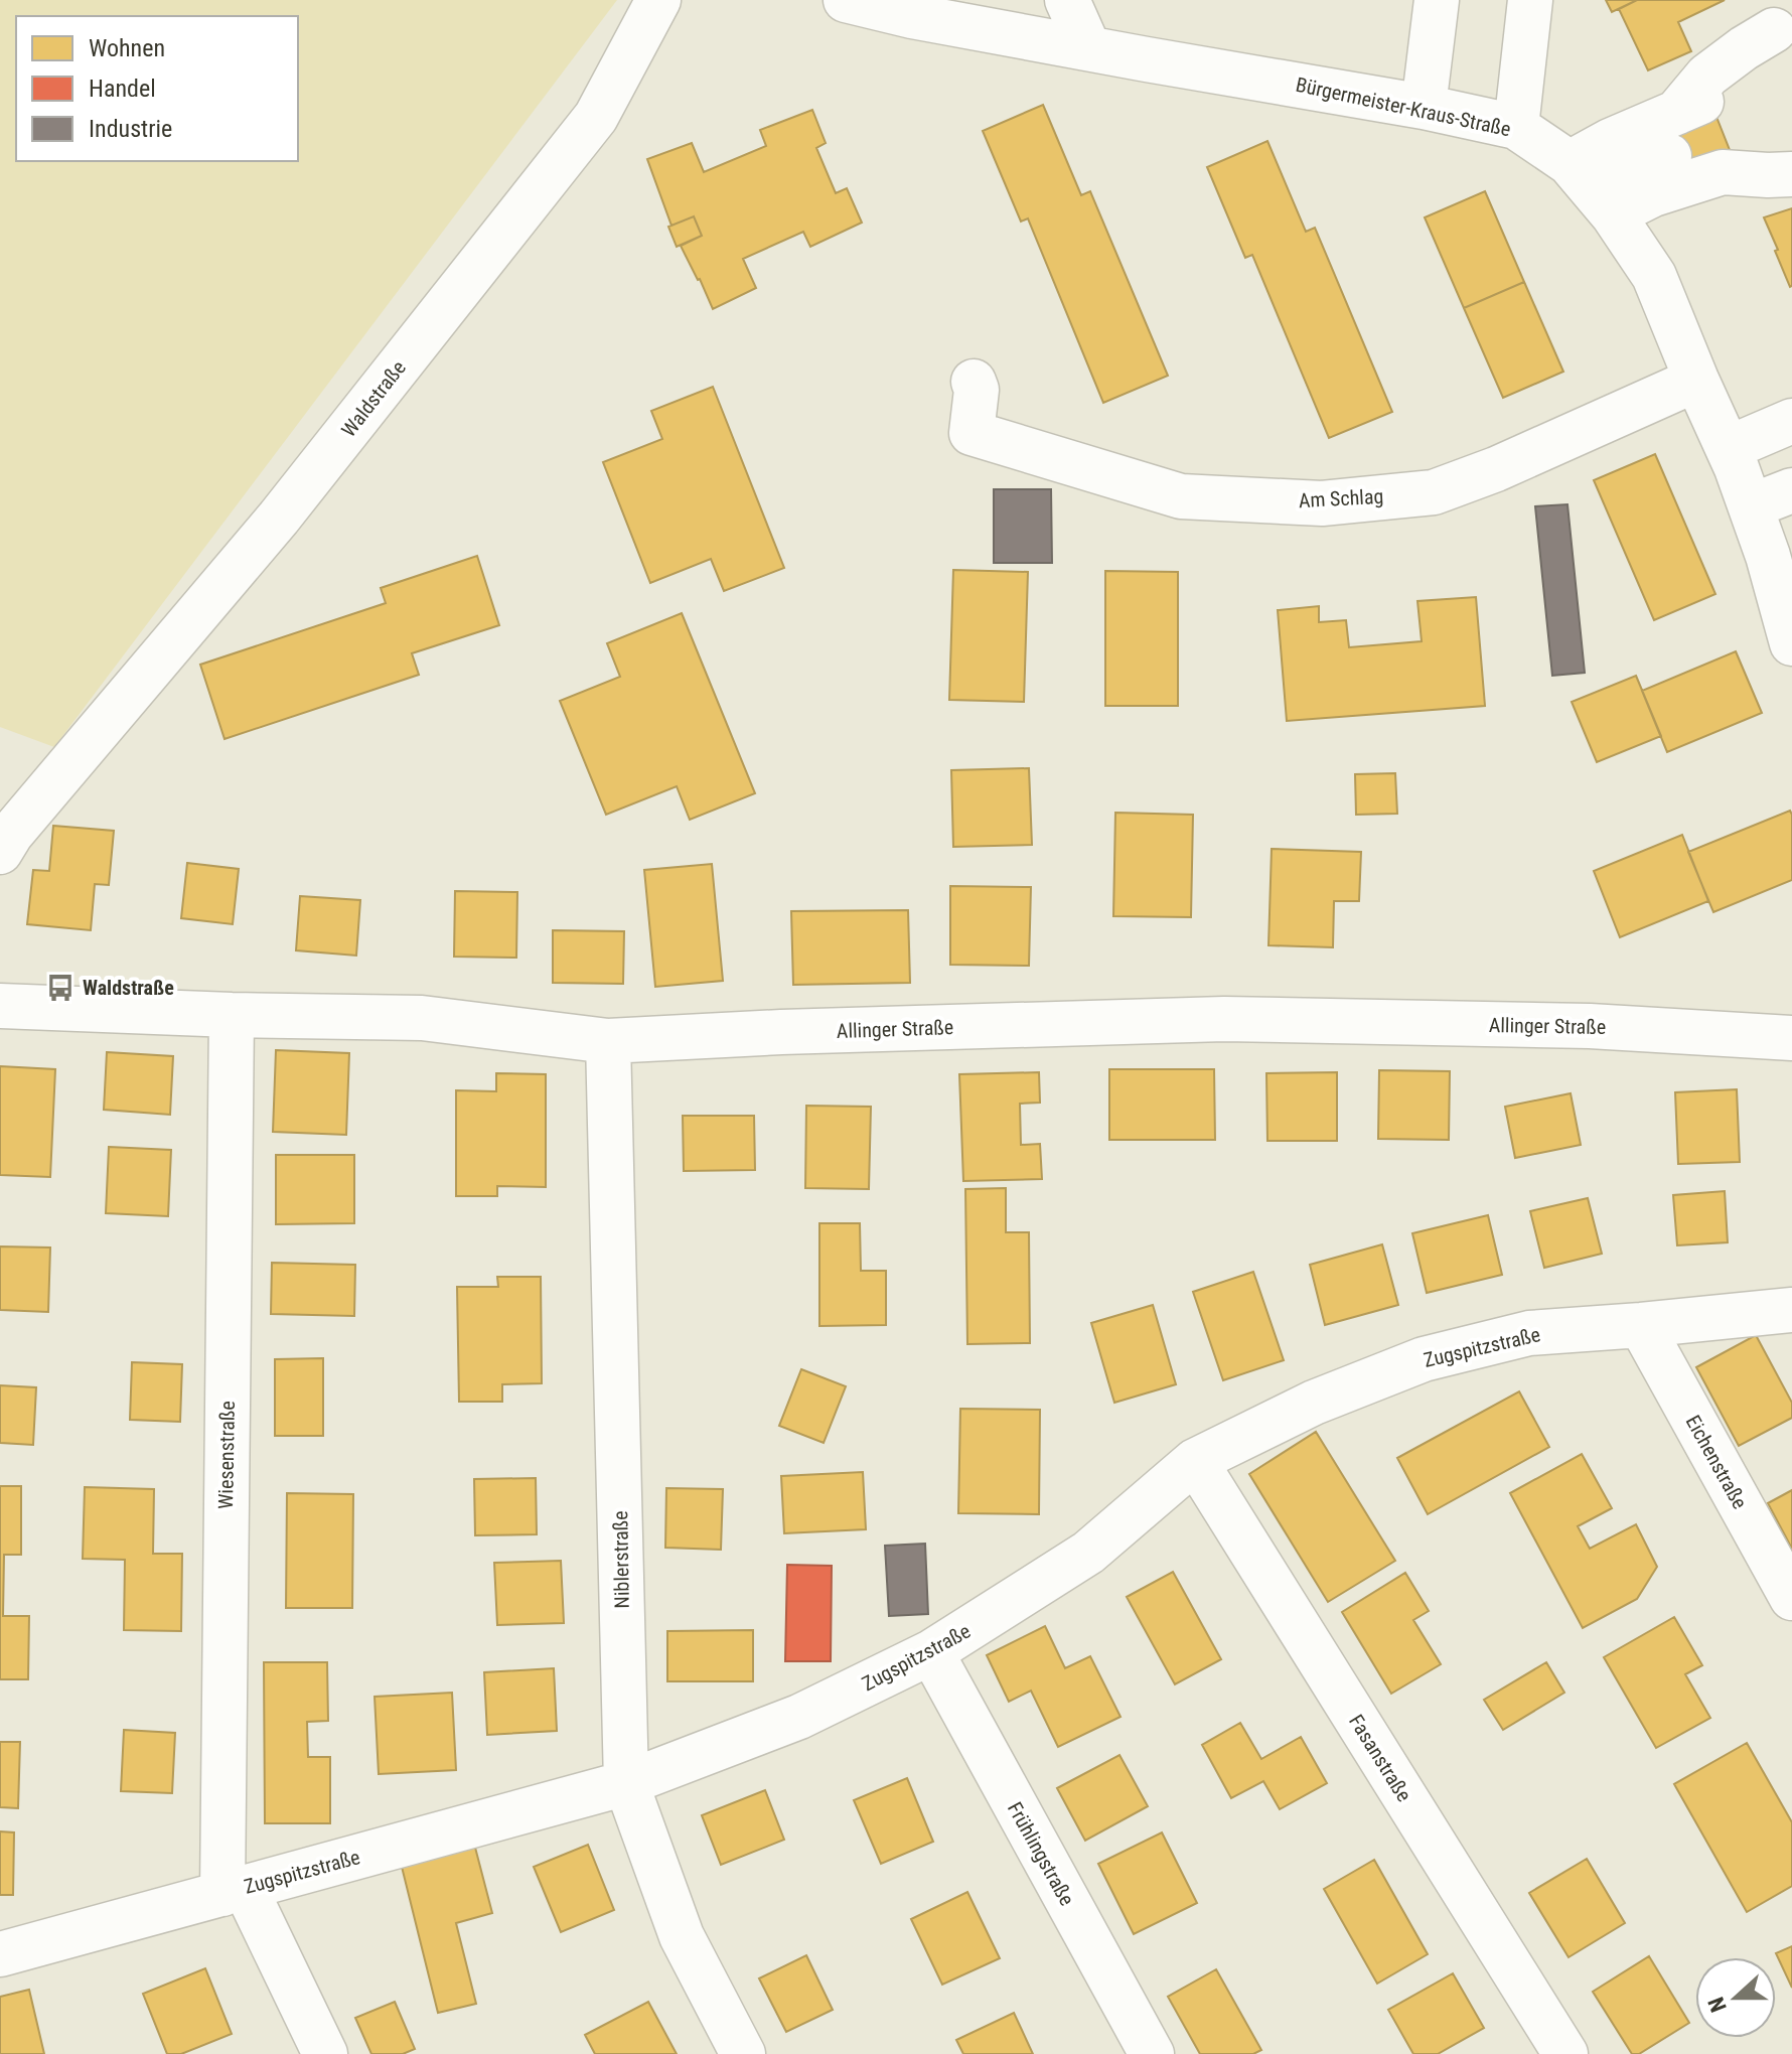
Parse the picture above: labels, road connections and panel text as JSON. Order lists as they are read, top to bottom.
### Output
{
  "streets": {
    "street": [
      "Bürgermeister-Kraus-Straße",
      "Waldstraße",
      "Am Schlag",
      "Allinger Straße",
      "Zugspitzstraße",
      "Wiesenstraße",
      "Eichenstraße",
      "Niblerstraße",
      "Fasanstraße",
      "Frühlingstraße"
    ]
  },
  "crossings": [
    ["Bürgermeister-Kraus-Straße", "Am Schlag"],
    ["Allinger Straße", "Wiesenstraße"],
    ["Allinger Straße", "Niblerstraße"],
    ["Zugspitzstraße", "Wiesenstraße"],
    ["Zugspitzstraße", "Eichenstraße"],
    ["Zugspitzstraße", "Niblerstraße"],
    ["Zugspitzstraße", "Fasanstraße"],
    ["Zugspitzstraße", "Frühlingstraße"]
  ],
  "places": {
    "bus stop": ["Waldstraße"]
  },
  "legend": ["Wohnen", "Handel", "Industrie"],
  "north": "left"
}
